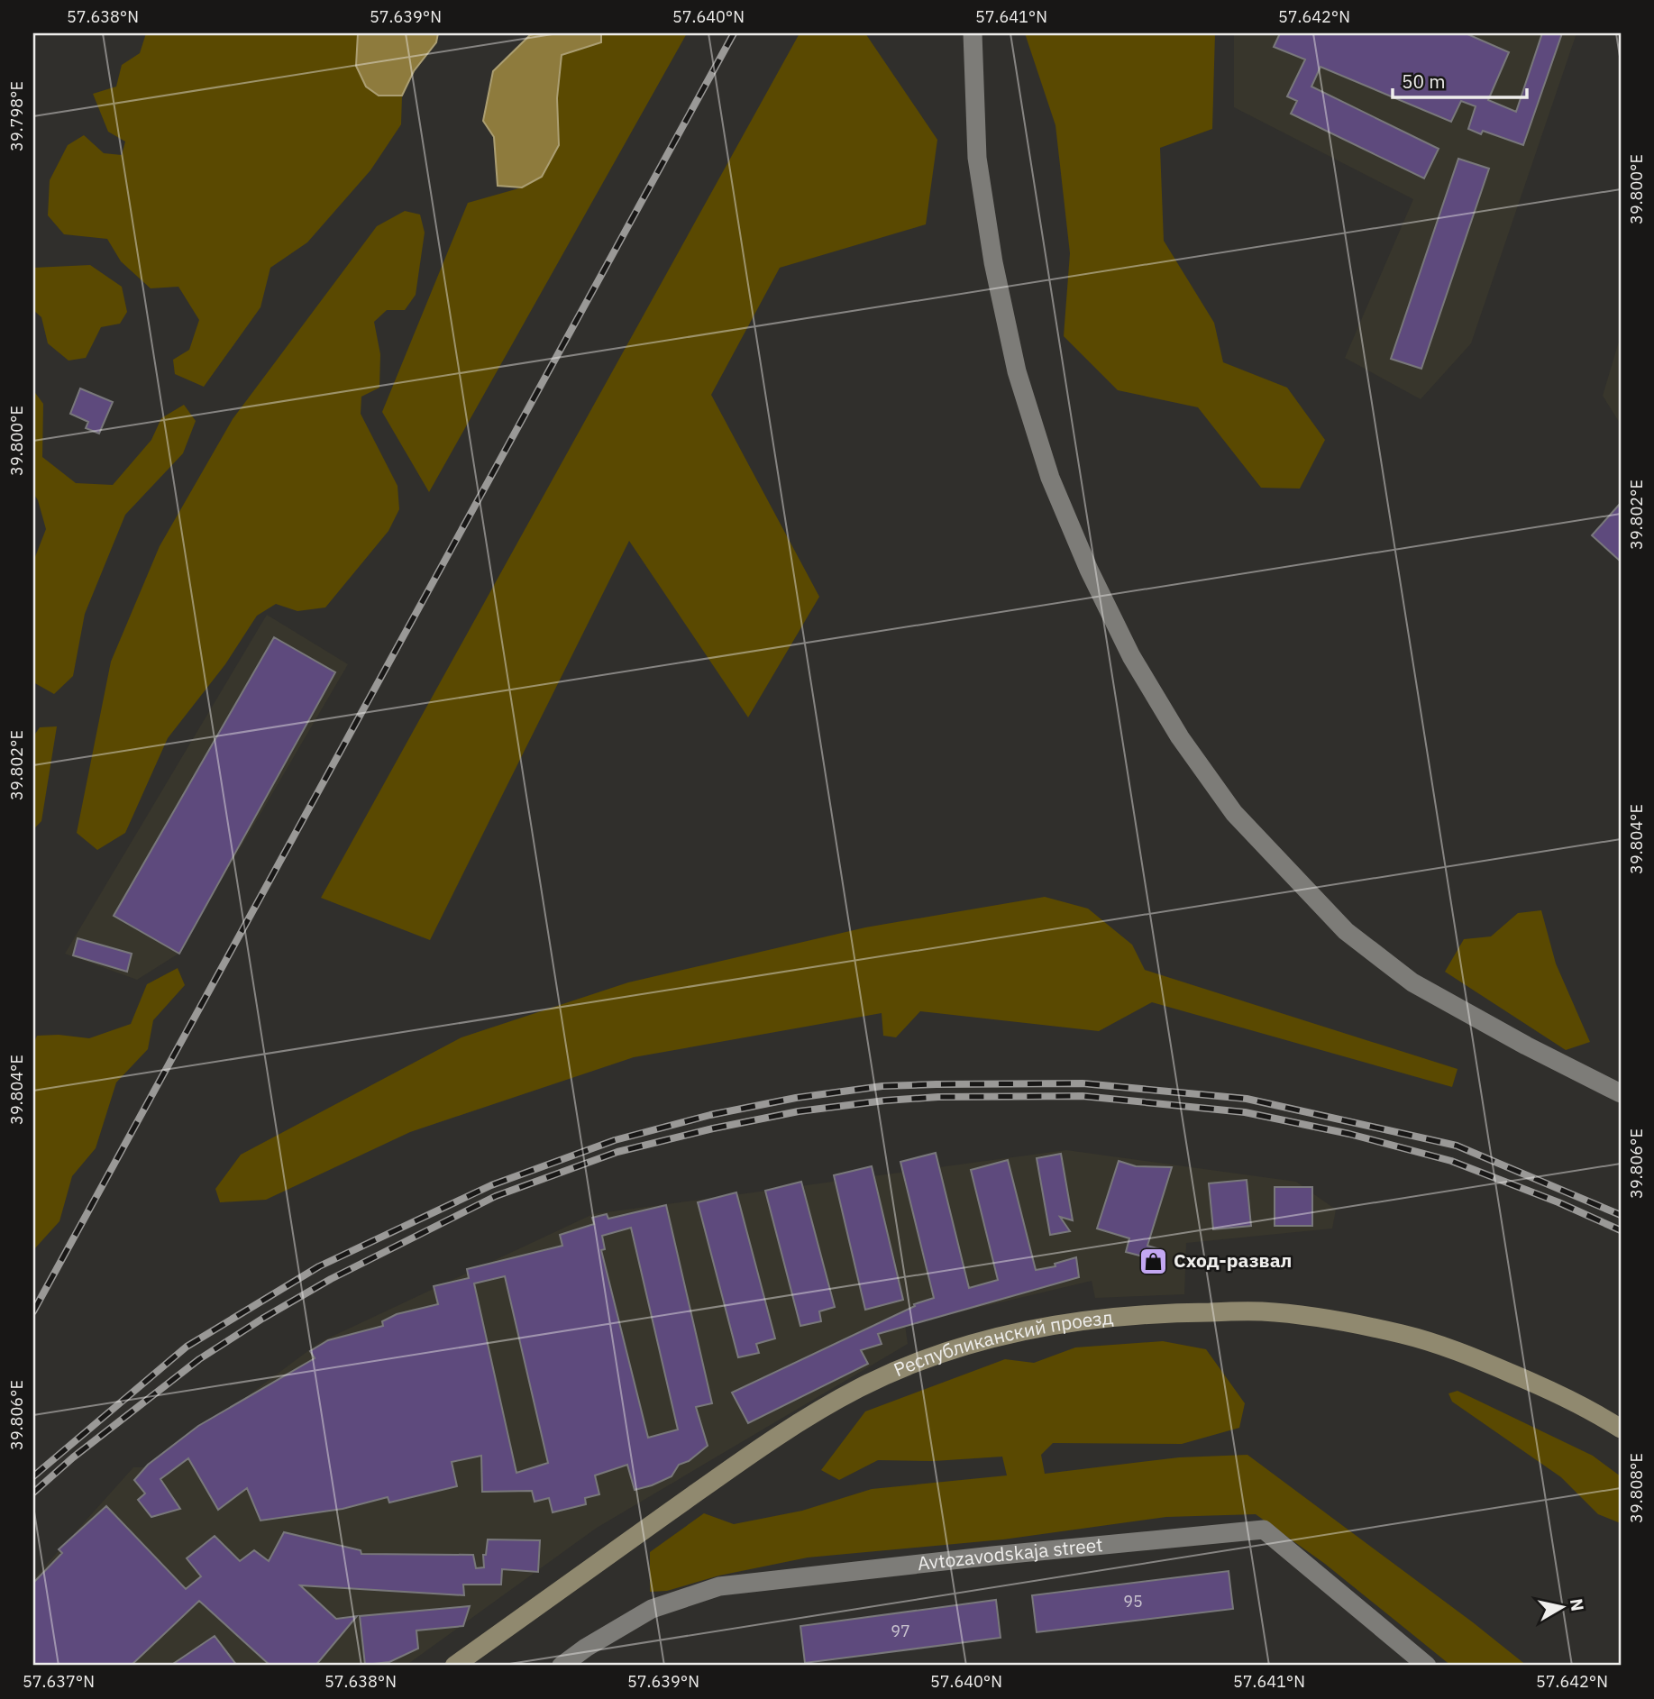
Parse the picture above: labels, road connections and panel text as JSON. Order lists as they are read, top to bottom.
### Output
{
  "streets": {
    "street": ["Республиканский проезд", "Avtozavodskaja street"]
  },
  "places": {
    "shop": ["Сход-развал"]
  },
  "house_numbers": ["95", "97"],
  "scale_bar": "50 m",
  "north": "right",
  "coordinates": [
    "57.638°N",
    "57.639°N",
    "57.640°N",
    "57.641°N",
    "57.642°N",
    "39.798°E",
    "39.800°E",
    "39.802°E",
    "39.804°E",
    "39.806°E",
    "39.808°E",
    "57.637°N"
  ]
}
